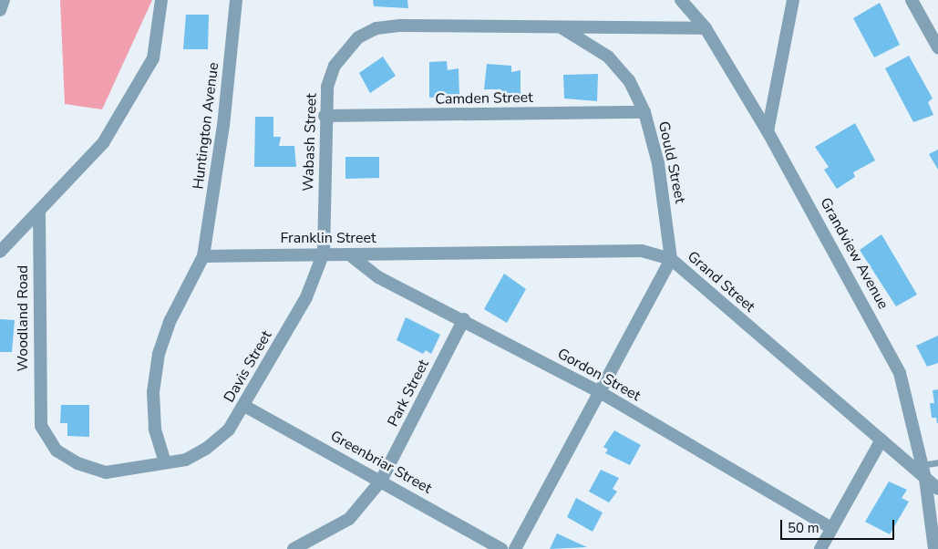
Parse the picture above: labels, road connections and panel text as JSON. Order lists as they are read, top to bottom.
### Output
{
  "streets": {
    "street": [
      "Camden Street",
      "Huntington Avenue",
      "Wabash Street",
      "Gould Street",
      "Franklin Street",
      "Grandview Avenue",
      "Grand Street",
      "Woodland Road",
      "Davis Street",
      "Gordon Street",
      "Park Street",
      "Greenbriar Street"
    ]
  },
  "crossings": [
    ["Camden Street", "Wabash Street"],
    ["Camden Street", "Gould Street"],
    ["Huntington Avenue", "Franklin Street"],
    ["Wabash Street", "Gould Street"],
    ["Wabash Street", "Franklin Street"],
    ["Wabash Street", "Grandview Avenue"],
    ["Wabash Street", "Davis Street"],
    ["Gould Street", "Franklin Street"],
    ["Gould Street", "Grand Street"],
    ["Franklin Street", "Grand Street"],
    ["Franklin Street", "Davis Street"],
    ["Franklin Street", "Gordon Street"],
    ["Grandview Avenue", "Grand Street"],
    ["Grand Street", "Gordon Street"],
    ["Woodland Road", "Davis Street"],
    ["Davis Street", "Greenbriar Street"],
    ["Gordon Street", "Park Street"],
    ["Park Street", "Greenbriar Street"]
  ],
  "scale_bar": "50 m"
}
